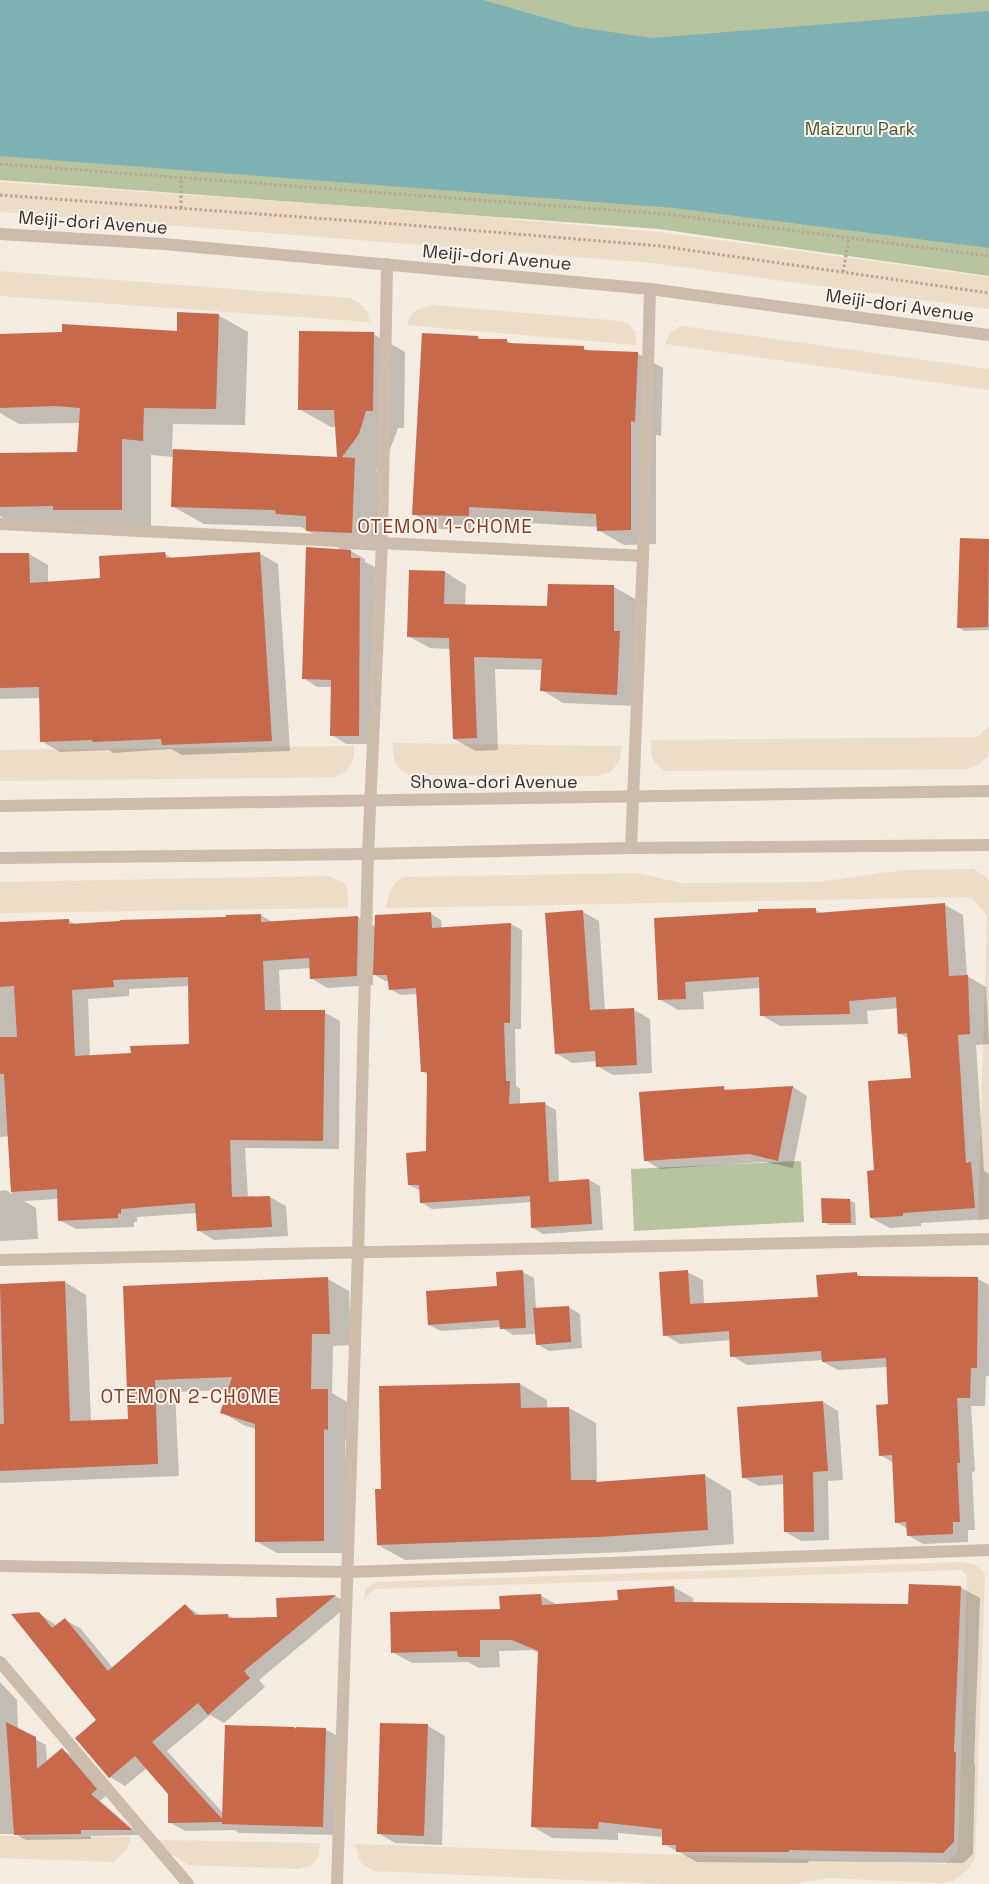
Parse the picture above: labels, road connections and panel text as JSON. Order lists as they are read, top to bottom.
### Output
{
  "streets": {
    "street": ["Meiji-dori Avenue", "Showa-dori Avenue"]
  },
  "districts": ["OTEMON 1-CHOME", "OTEMON 2-CHOME"],
  "parks": ["Maizuru Park"]
}
